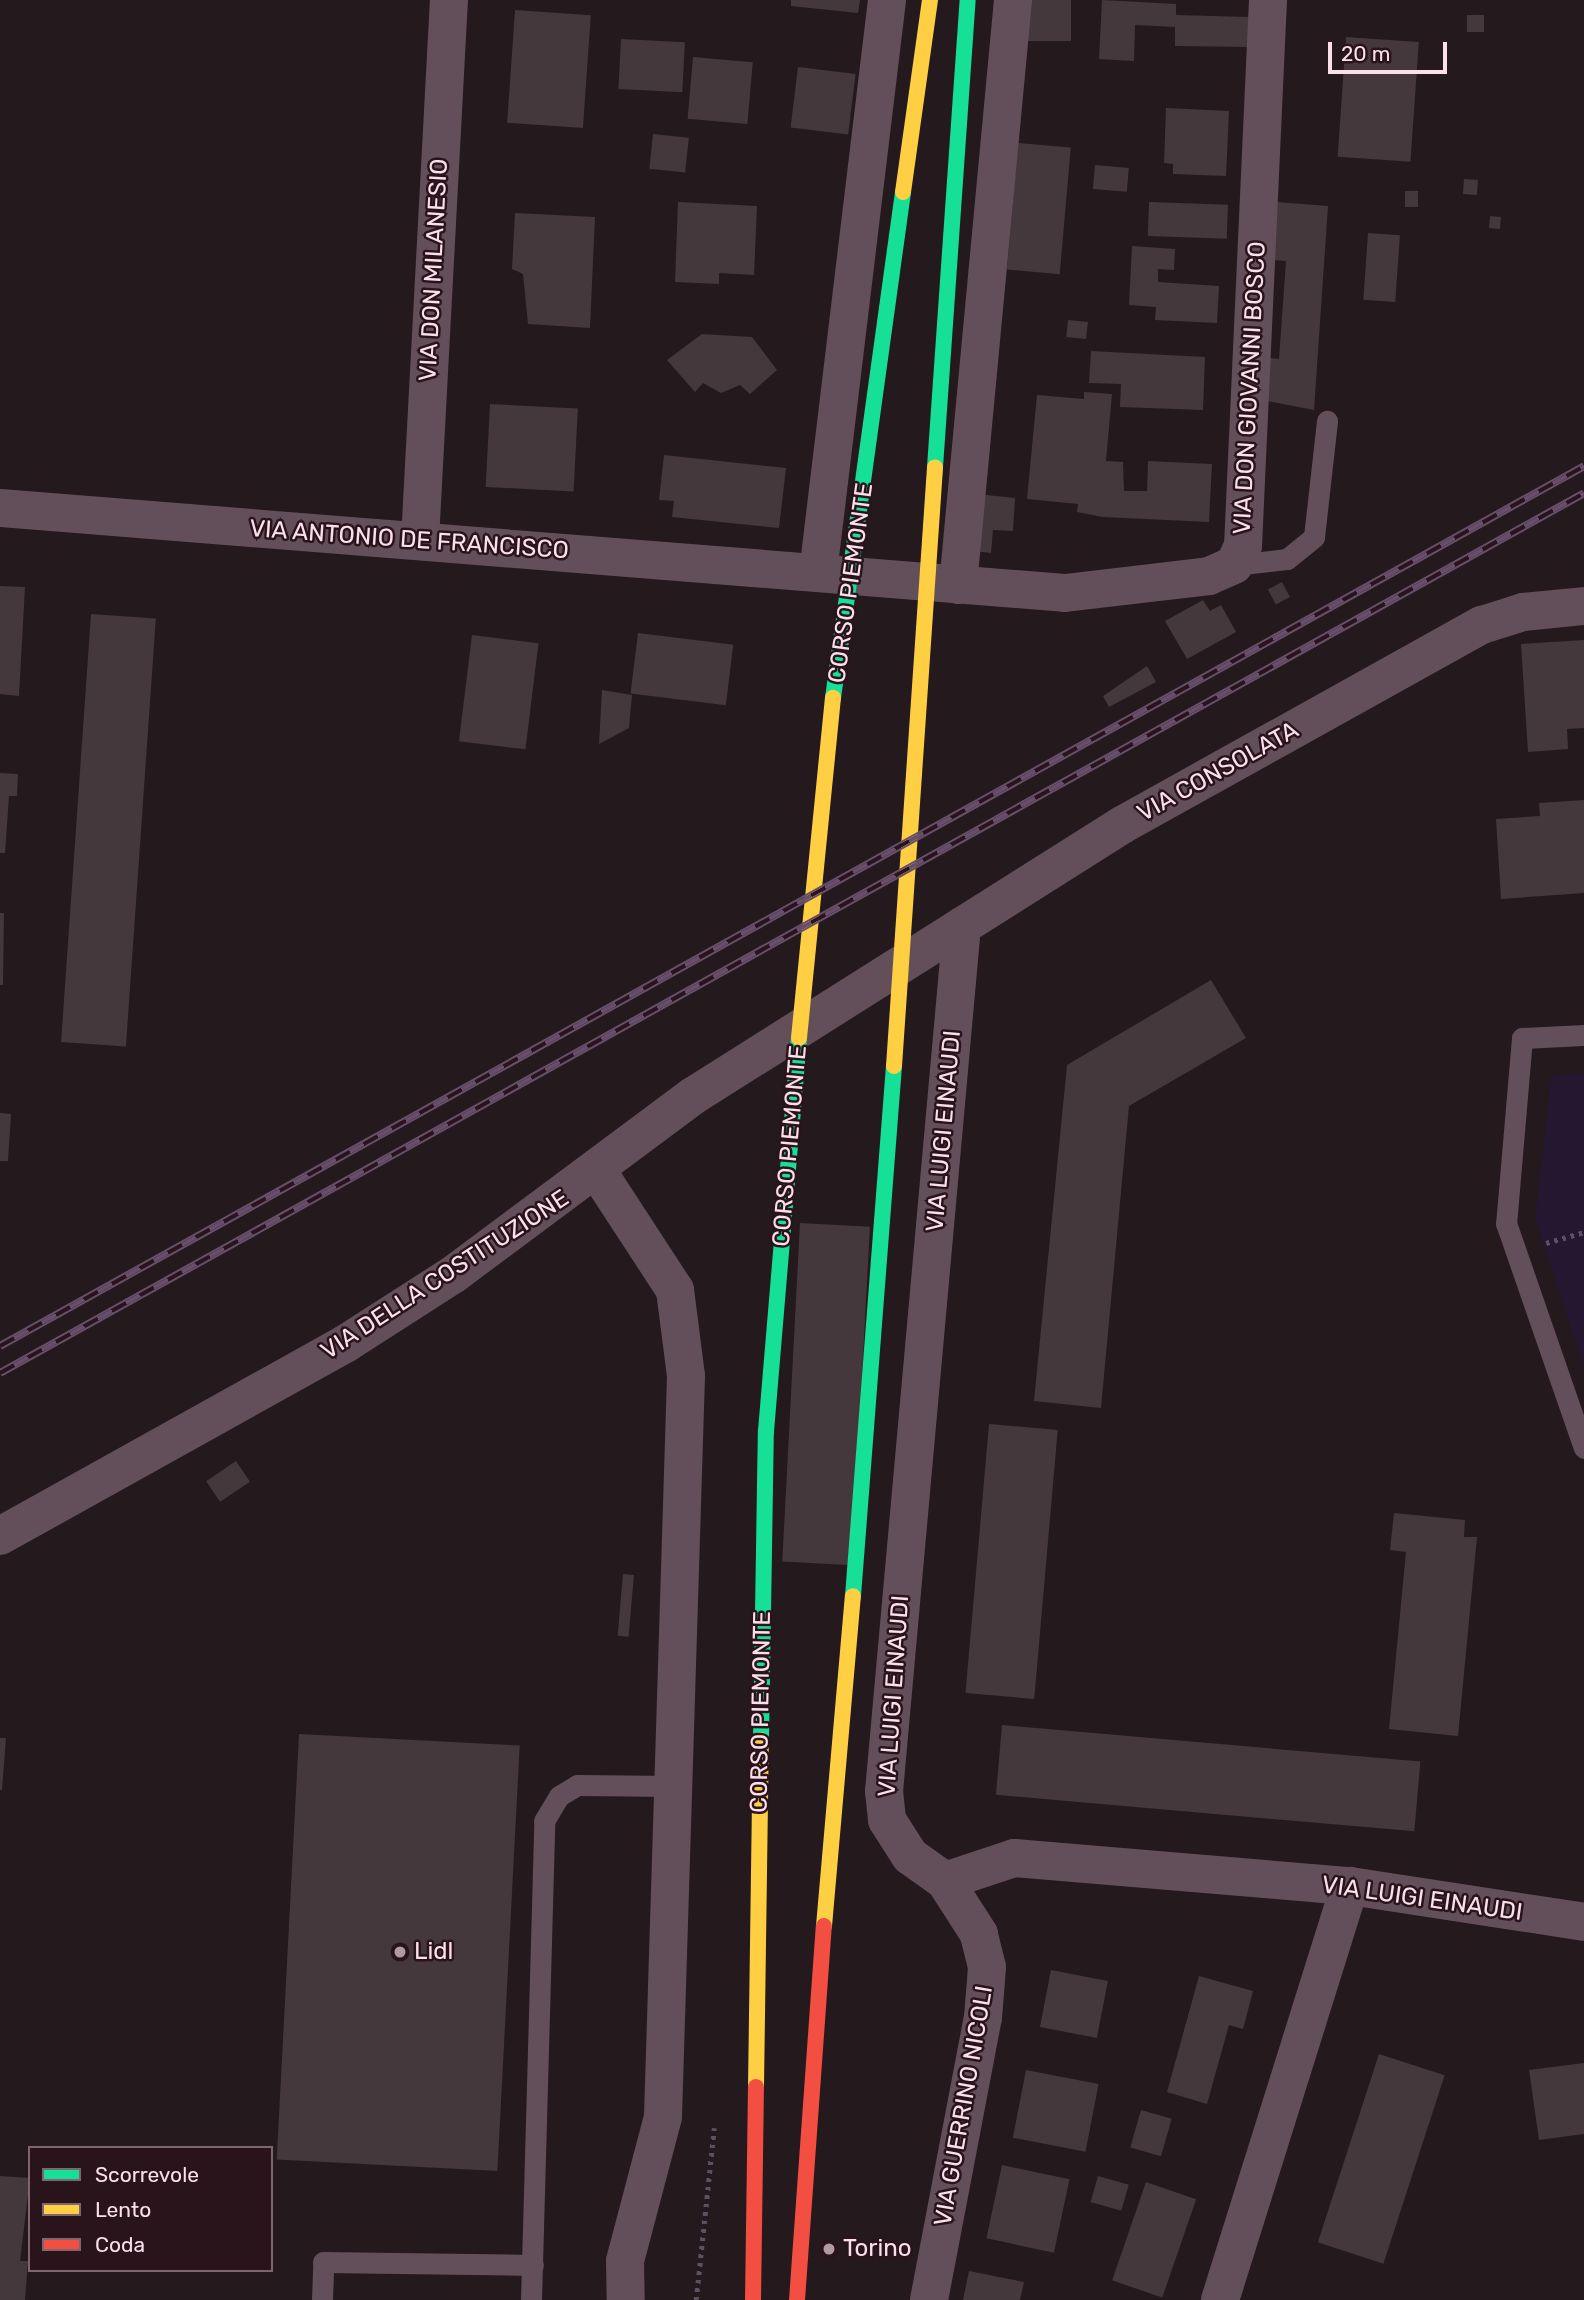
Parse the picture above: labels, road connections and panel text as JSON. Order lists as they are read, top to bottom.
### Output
{
  "streets": {
    "main road": ["CORSO PIEMONTE"],
    "street": [
      "VIA DON MILANESIO",
      "VIA DON GIOVANNI BOSCO",
      "VIA ANTONIO DE FRANCISCO",
      "VIA CONSOLATA",
      "VIA LUIGI EINAUDI",
      "VIA DELLA COSTITUZIONE",
      "VIA GUERRINO NICOLI"
    ]
  },
  "crossings": [
    ["VIA DON MILANESIO", "VIA ANTONIO DE FRANCISCO"],
    ["VIA DON GIOVANNI BOSCO", "VIA ANTONIO DE FRANCISCO"],
    ["VIA DON GIOVANNI BOSCO", "CORSO PIEMONTE"],
    ["VIA ANTONIO DE FRANCISCO", "CORSO PIEMONTE"],
    ["VIA CONSOLATA", "VIA LUIGI EINAUDI"],
    ["VIA CONSOLATA", "VIA DELLA COSTITUZIONE"],
    ["VIA LUIGI EINAUDI", "VIA GUERRINO NICOLI"]
  ],
  "places": ["Lidl", "Torino"],
  "legend": ["Scorrevole", "Lento", "Coda"],
  "scale_bar": "20 m"
}
